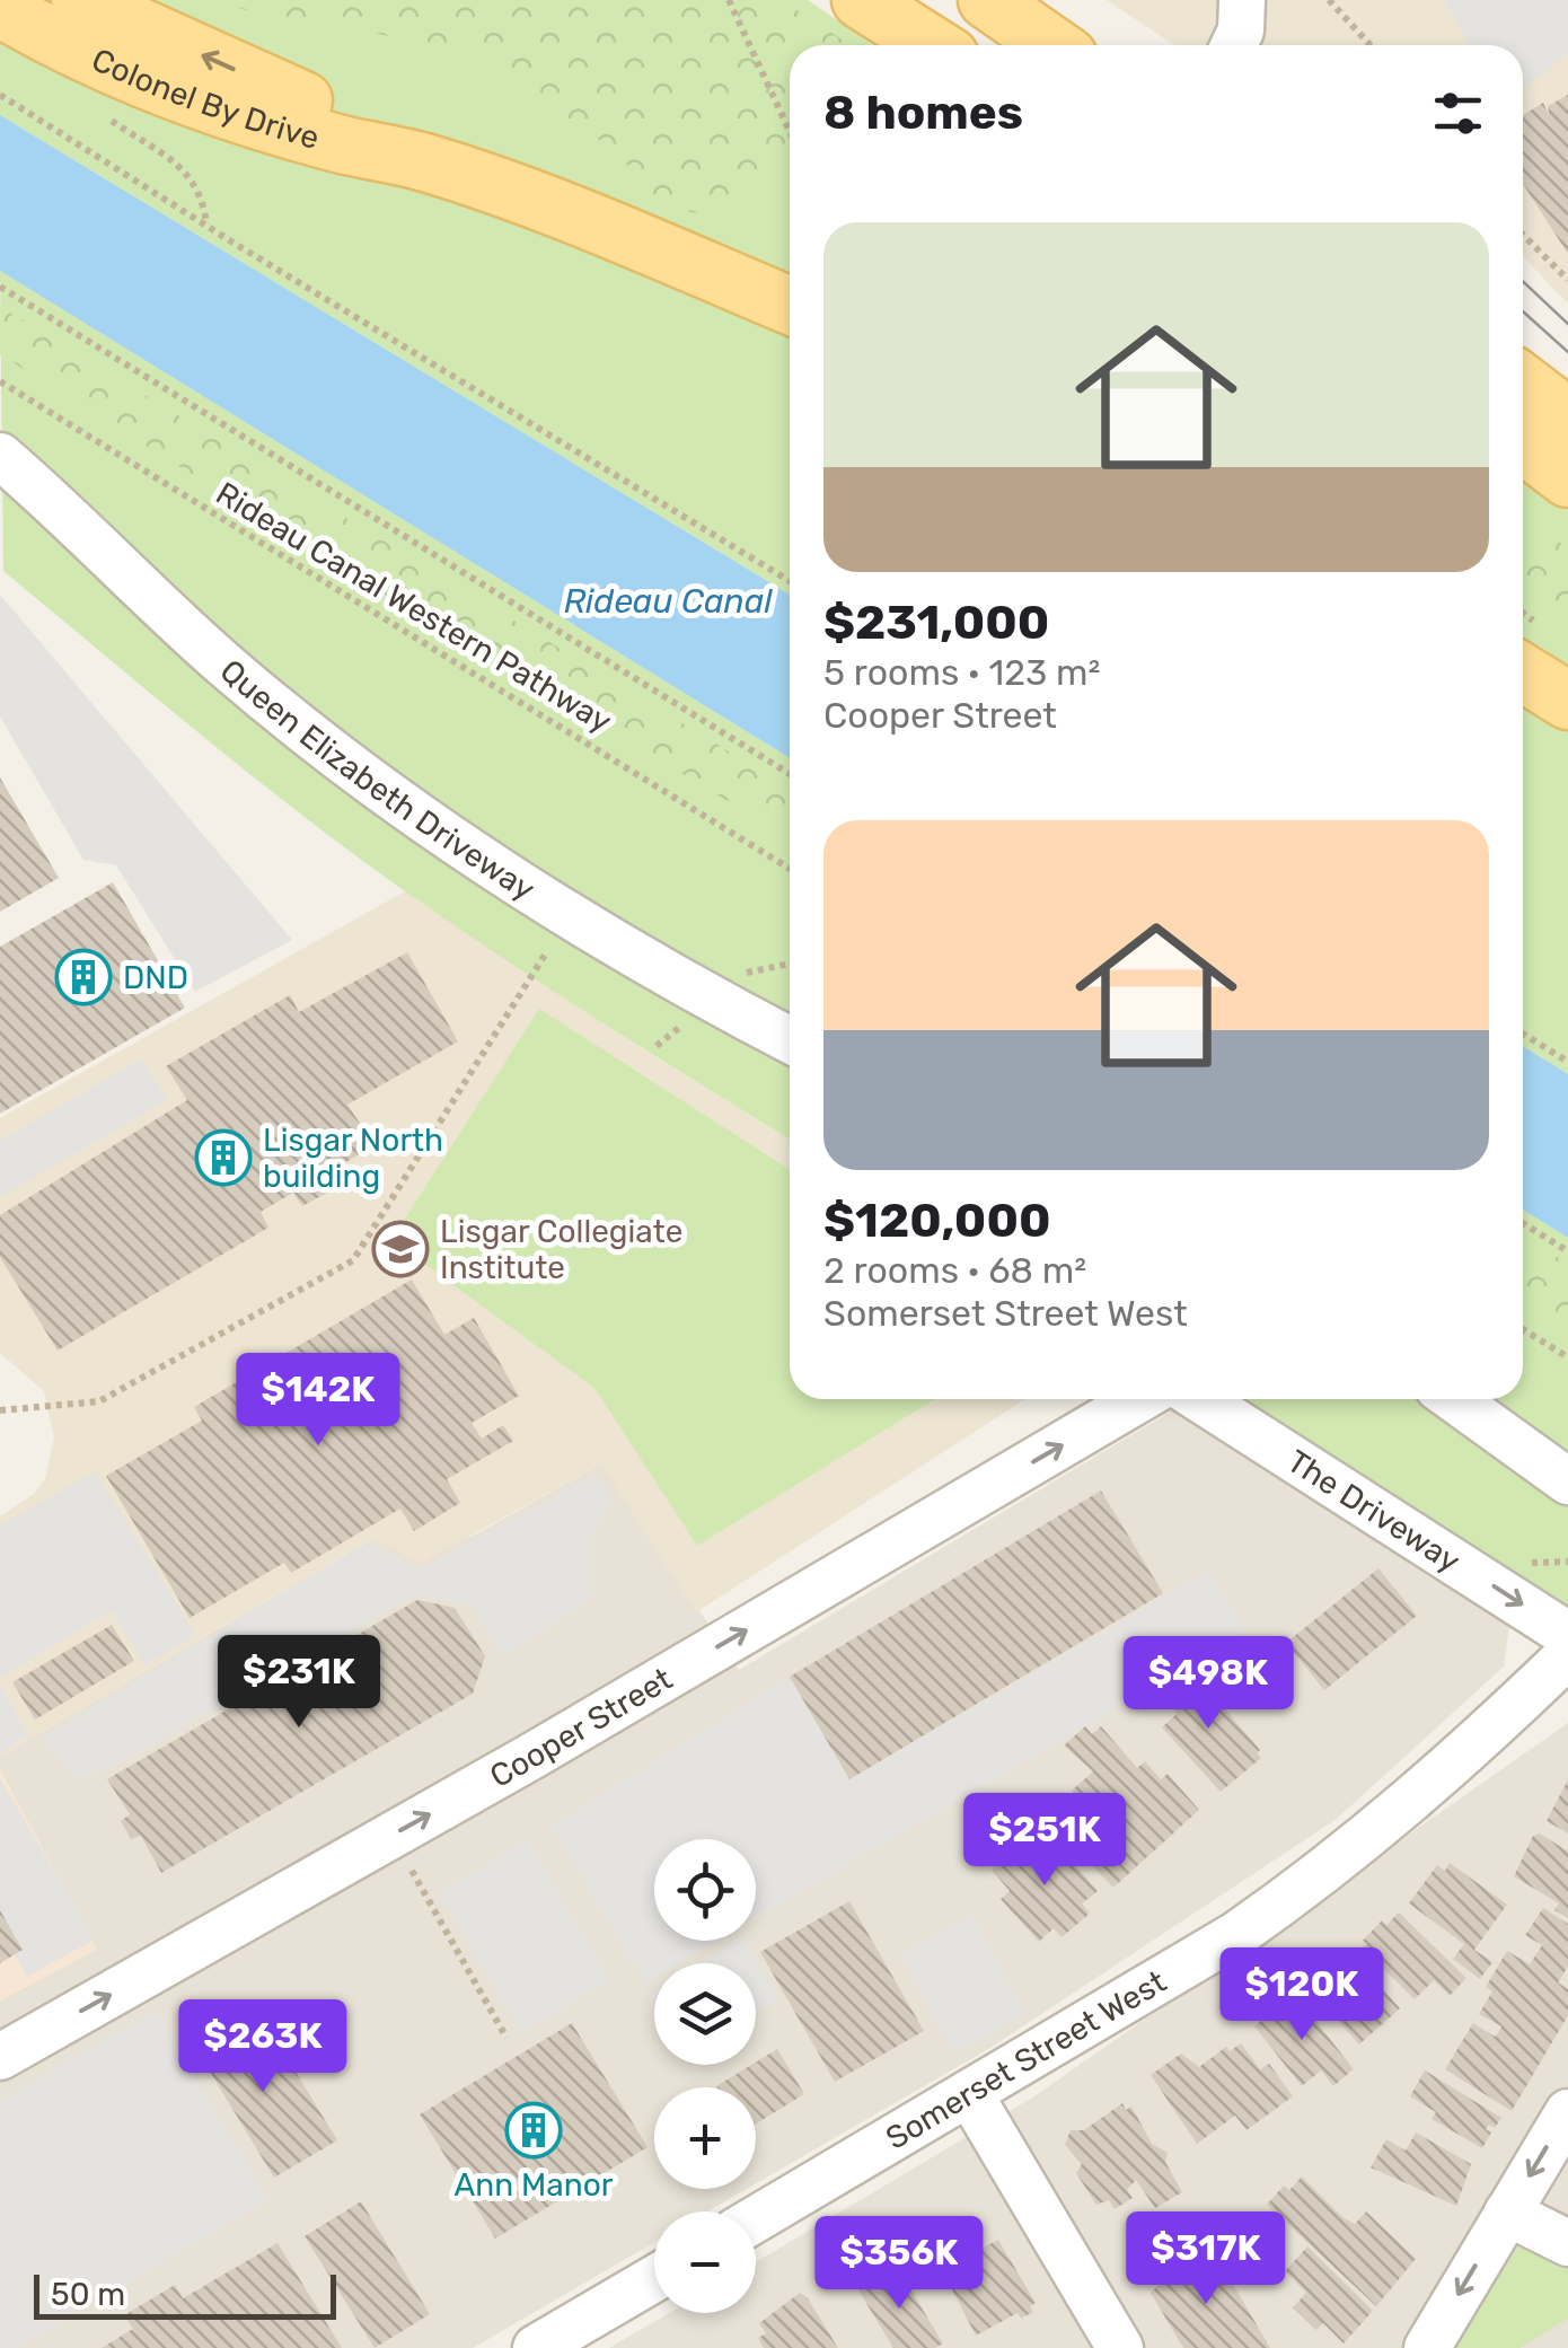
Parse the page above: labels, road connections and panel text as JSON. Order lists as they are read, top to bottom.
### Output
{
  "streets": {
    "main road": ["Colonel By Drive"],
    "street": [
      "Queen Elizabeth Driveway",
      "The Driveway",
      "Cooper Street",
      "Somerset Street West"
    ],
    "path": ["Rideau Canal Western Pathway"]
  },
  "one_way": ["Cooper Street"],
  "water": ["Rideau Canal"],
  "places": {
    "building": ["DND", "Lisgar North building", "Ann Manor"],
    "school or university": ["Lisgar Collegiate Institute"]
  },
  "scale_bar": "50 m",
  "page": {
    "heading": "8 homes",
    "list": [
      {
        "name": "$231,000",
        "note": "5 rooms · 123 m² · Cooper Street"
      },
      {
        "name": "$120,000",
        "note": "2 rooms · 68 m² · Somerset Street West"
      }
    ],
    "price": [
      "$142K",
      "$231K",
      "$498K",
      "$251K",
      "$120K",
      "$263K",
      "$317K",
      "$356K"
    ],
    "map_buttons": ["+", "−"],
    "scale": "50 m"
  }
}
